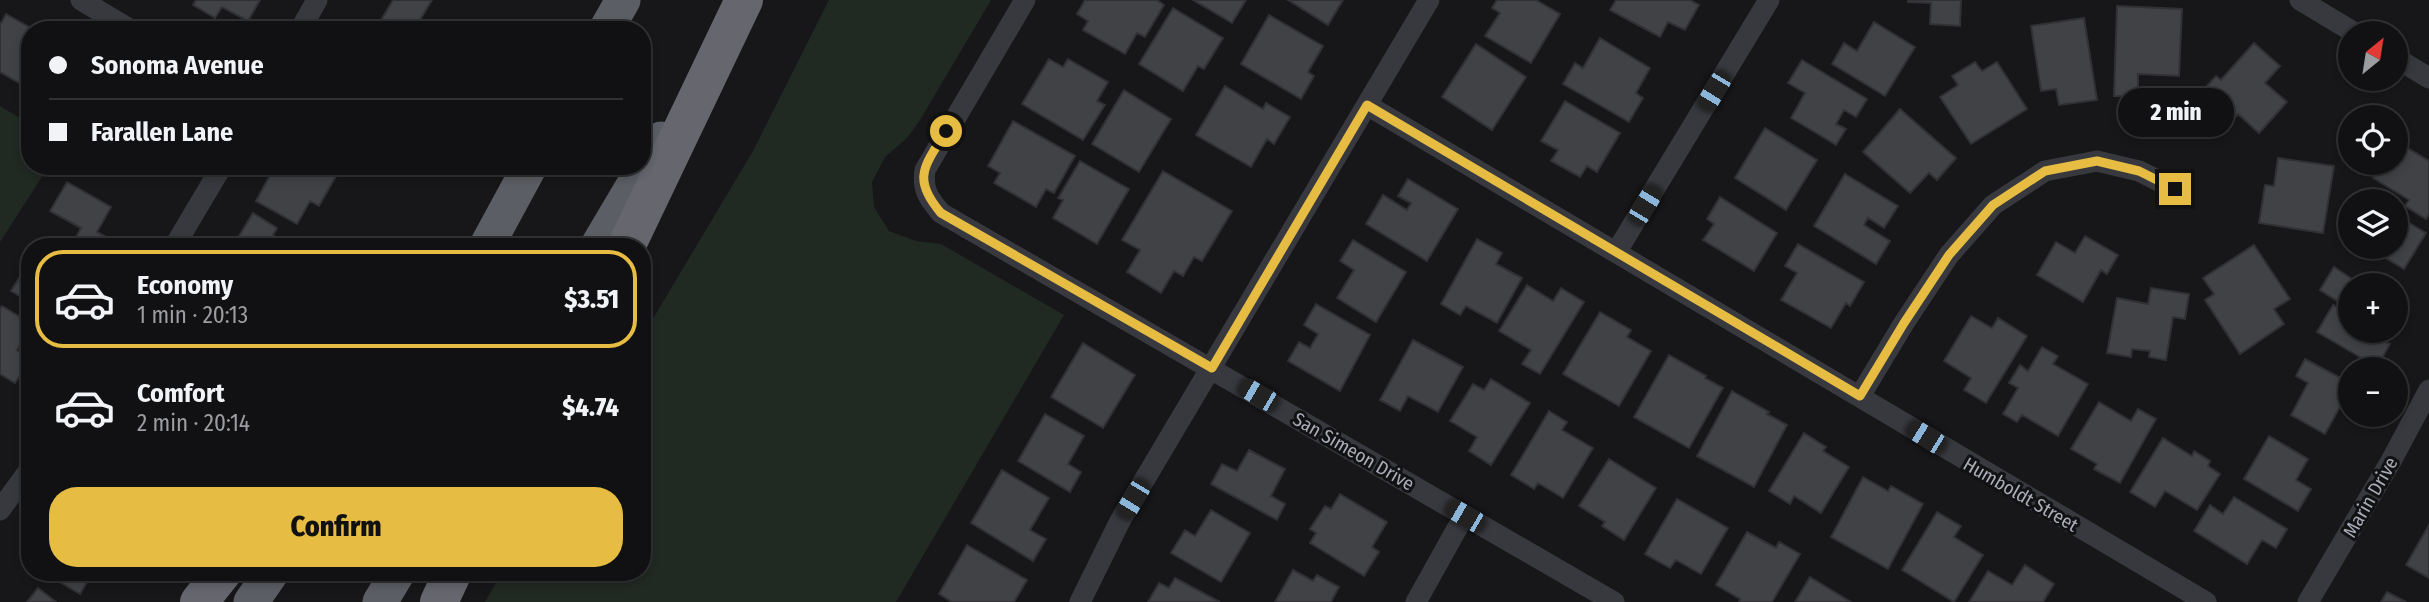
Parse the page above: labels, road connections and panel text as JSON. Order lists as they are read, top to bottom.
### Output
{
  "streets": {
    "street": ["San Simeon Drive", "Humboldt Street", "Marin Drive"]
  },
  "north": "top right",
  "page": {
    "map_buttons": ["+", "−"],
    "banner": ["Sonoma Avenue", "Farallen Lane"],
    "bubble": "2 min",
    "list": [
      {
        "name": "Economy",
        "note": "1 min · 20:13",
        "value": "$3.51"
      },
      {
        "name": "Comfort",
        "note": "2 min · 20:14",
        "value": "$4.74"
      }
    ],
    "buttons": "Confirm"
  }
}
